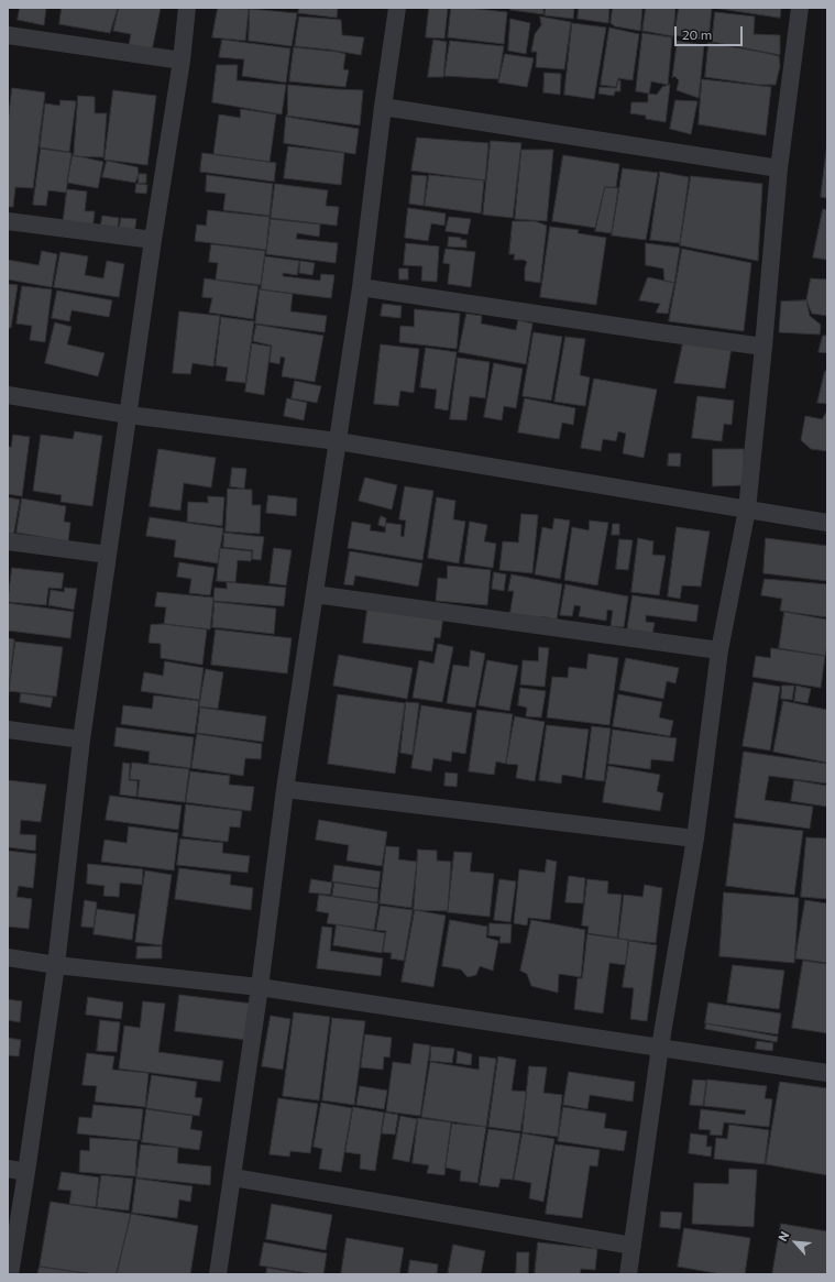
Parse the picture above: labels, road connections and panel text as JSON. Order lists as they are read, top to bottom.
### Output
{
  "scale_bar": "20 m",
  "north": "top left"
}
